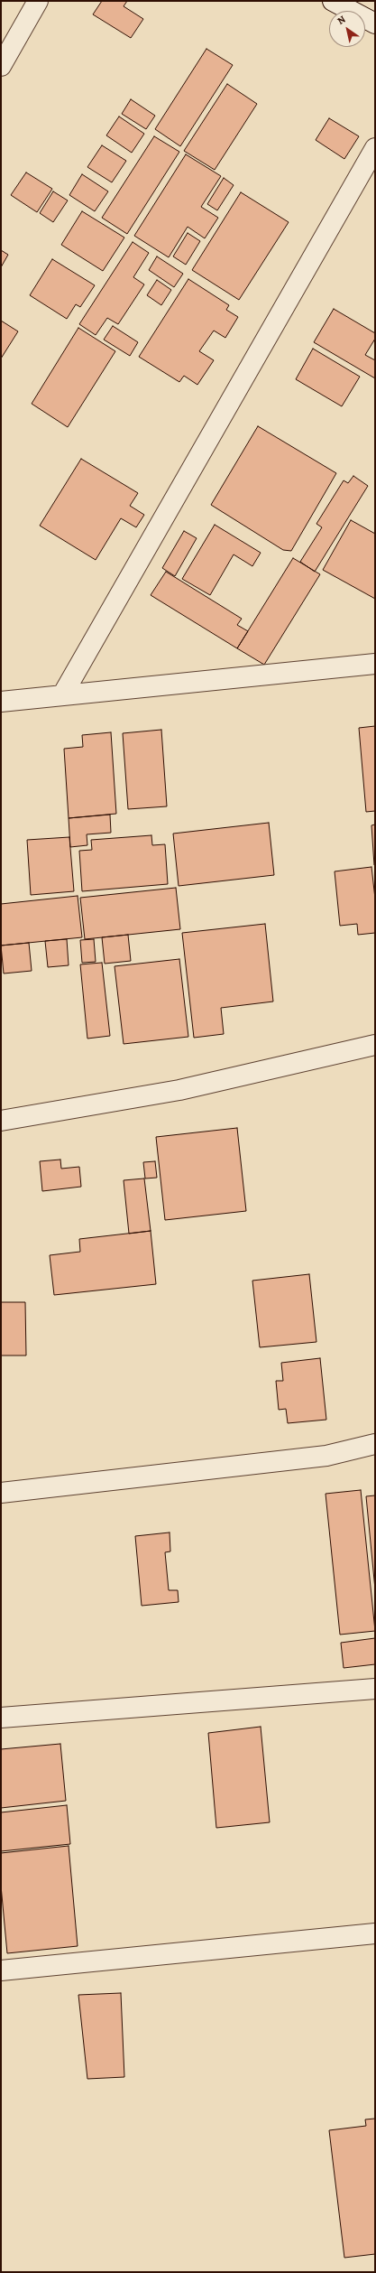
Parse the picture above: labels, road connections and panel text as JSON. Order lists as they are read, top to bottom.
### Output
{
  "north": "top left"
}
